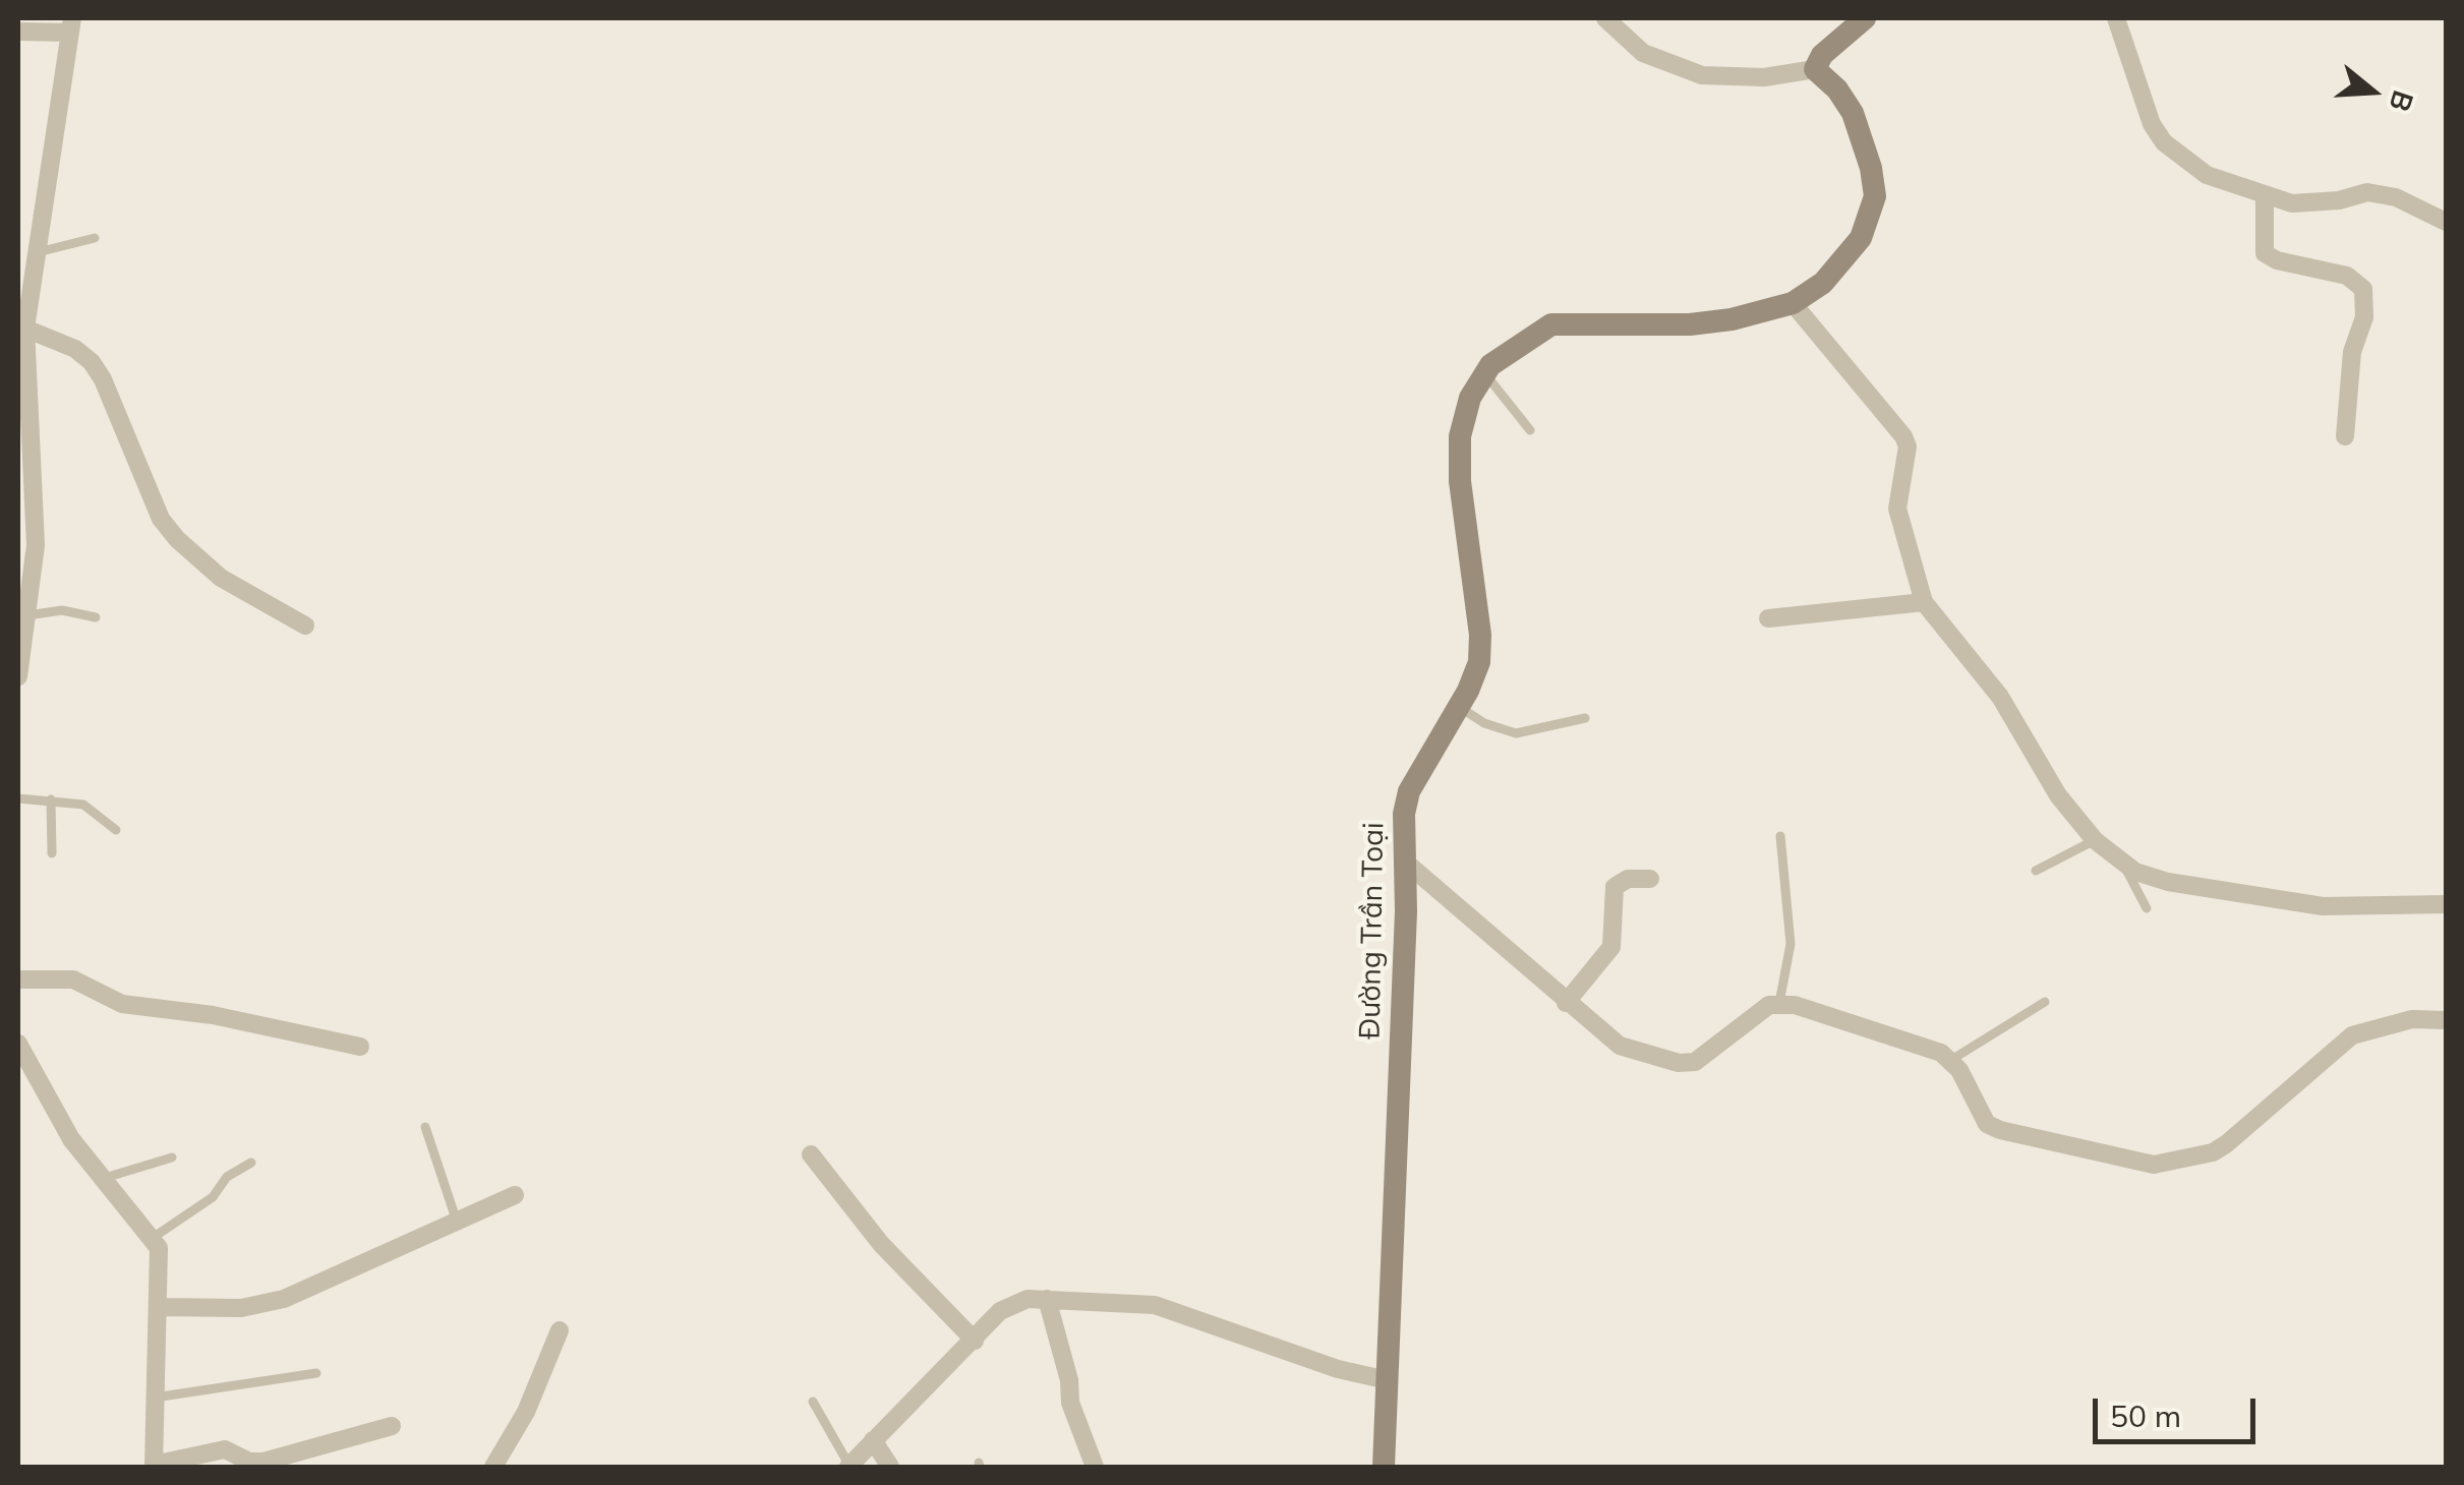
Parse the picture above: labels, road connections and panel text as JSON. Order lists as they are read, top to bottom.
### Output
{
  "streets": {
    "street": ["Đường Trần Toại"]
  },
  "scale_bar": "50 m",
  "north": "right"
}
